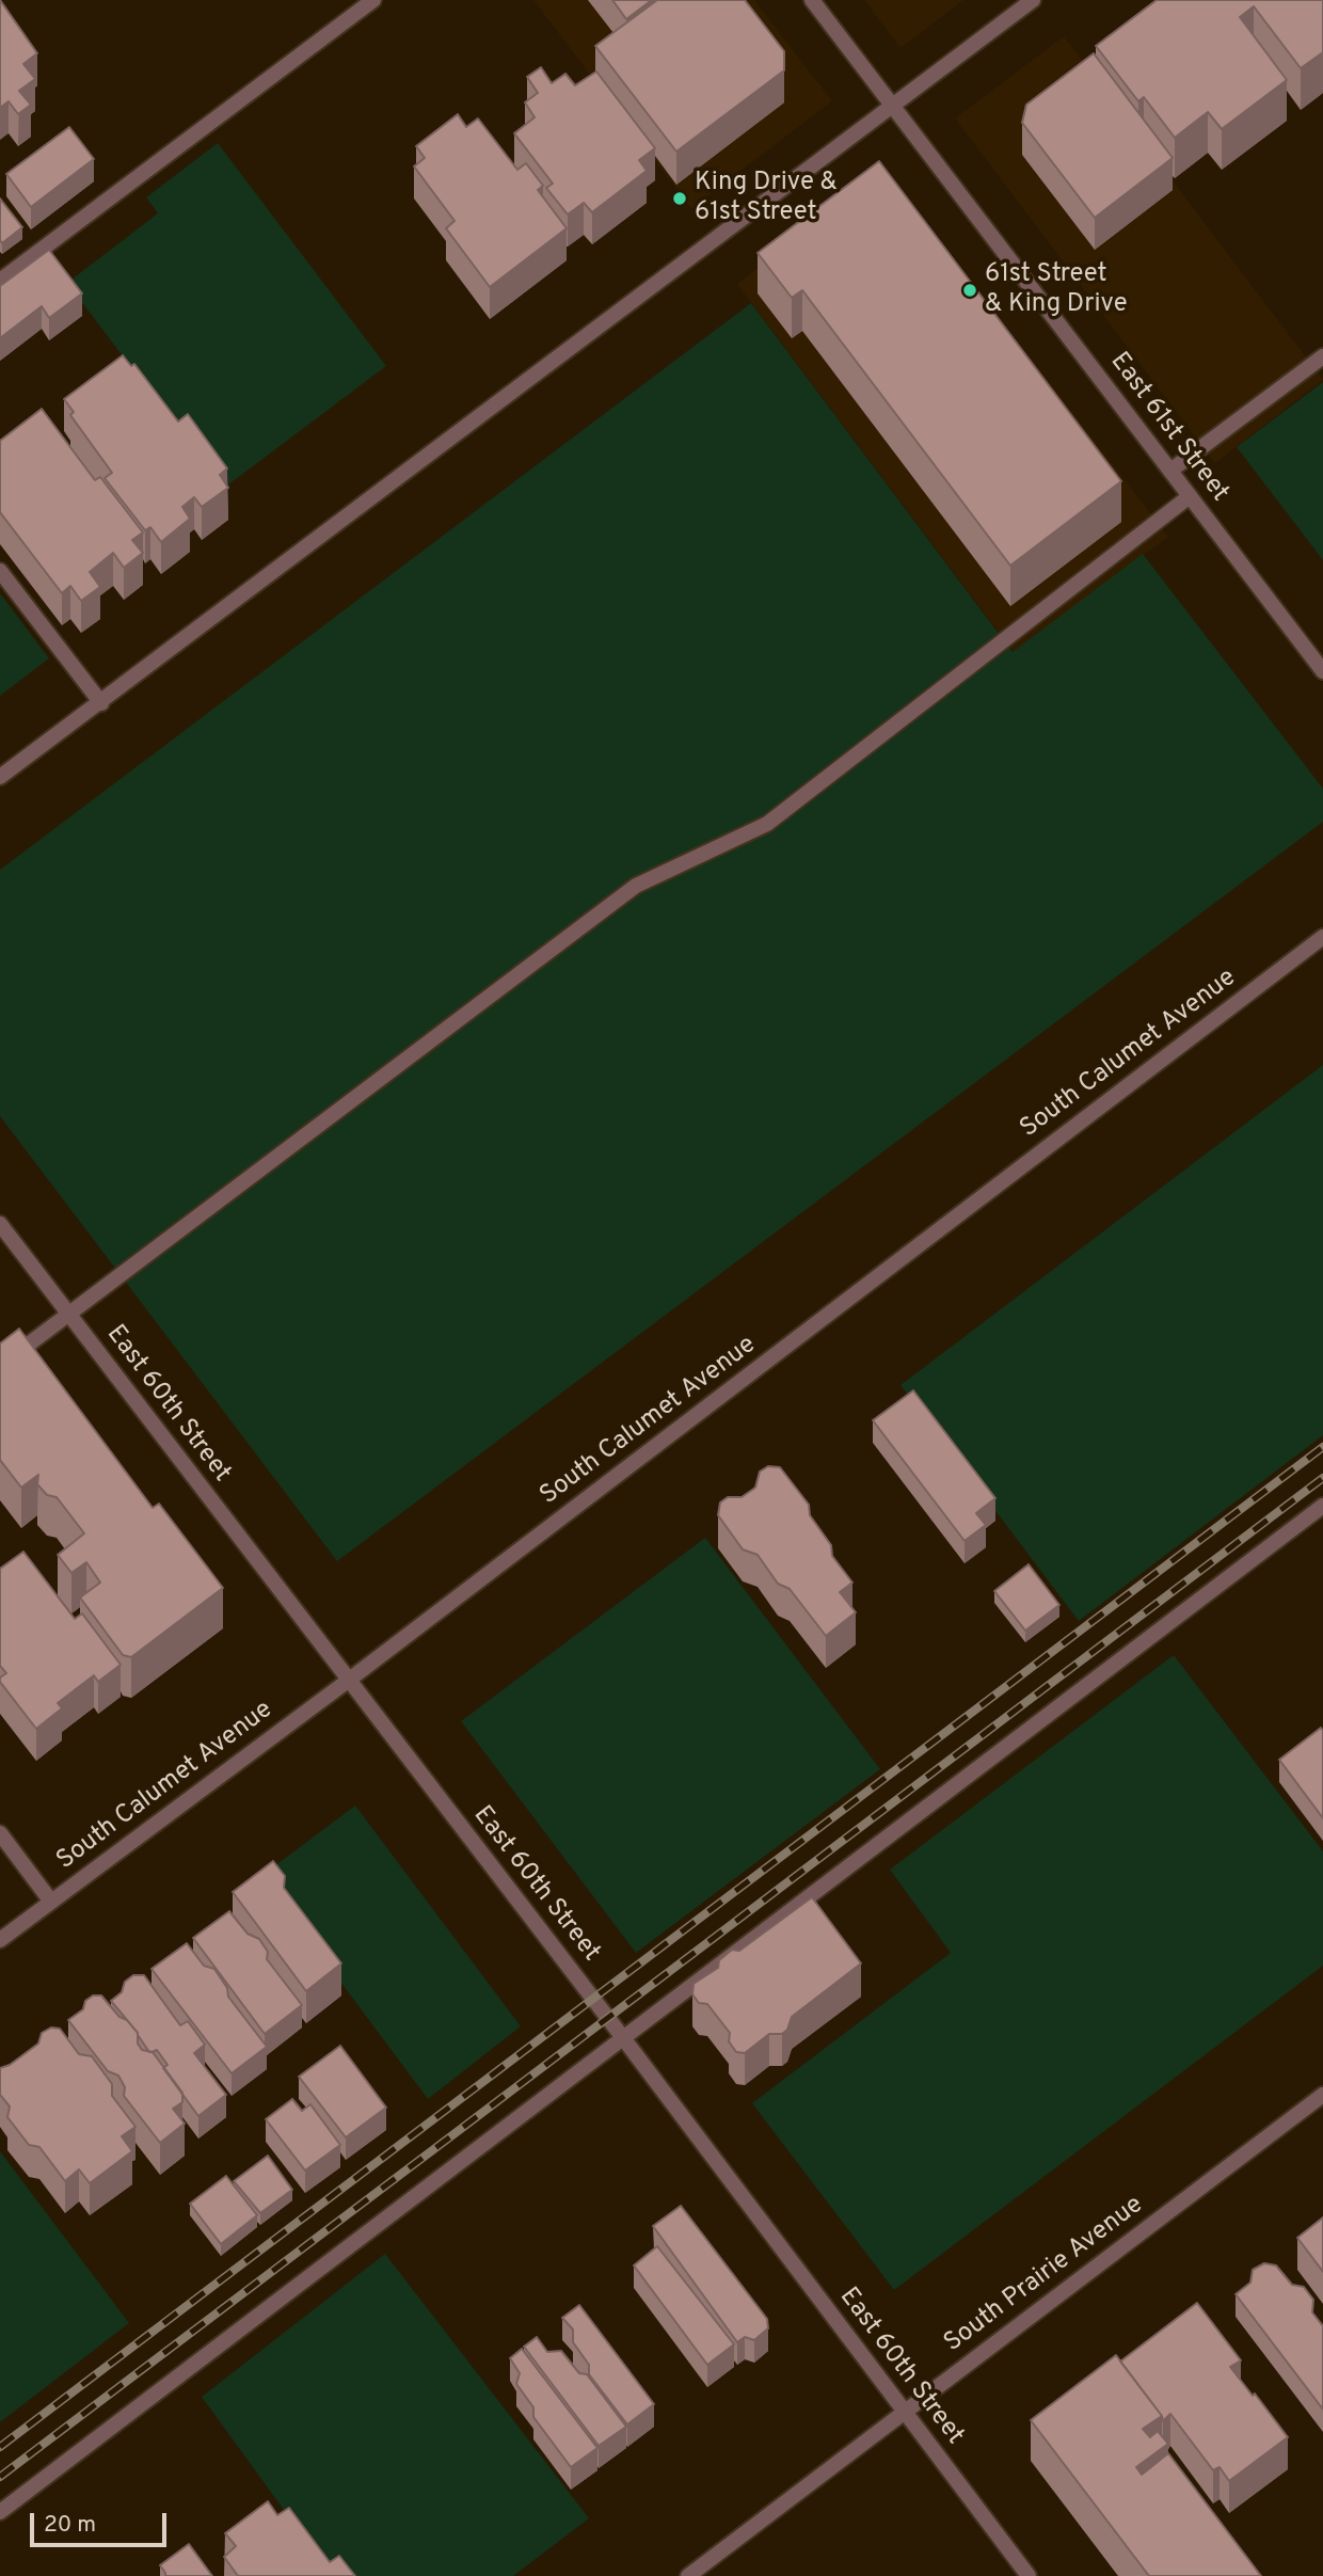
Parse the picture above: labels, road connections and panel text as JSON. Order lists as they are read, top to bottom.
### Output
{
  "streets": {
    "street": [
      "East 61st Street",
      "South Calumet Avenue",
      "East 60th Street",
      "South Prairie Avenue"
    ]
  },
  "crossings": [
    ["South Calumet Avenue", "East 60th Street"],
    ["East 60th Street", "South Prairie Avenue"]
  ],
  "places": ["King Drive & 61st Street", "61st Street & King Drive"],
  "scale_bar": "20 m"
}
